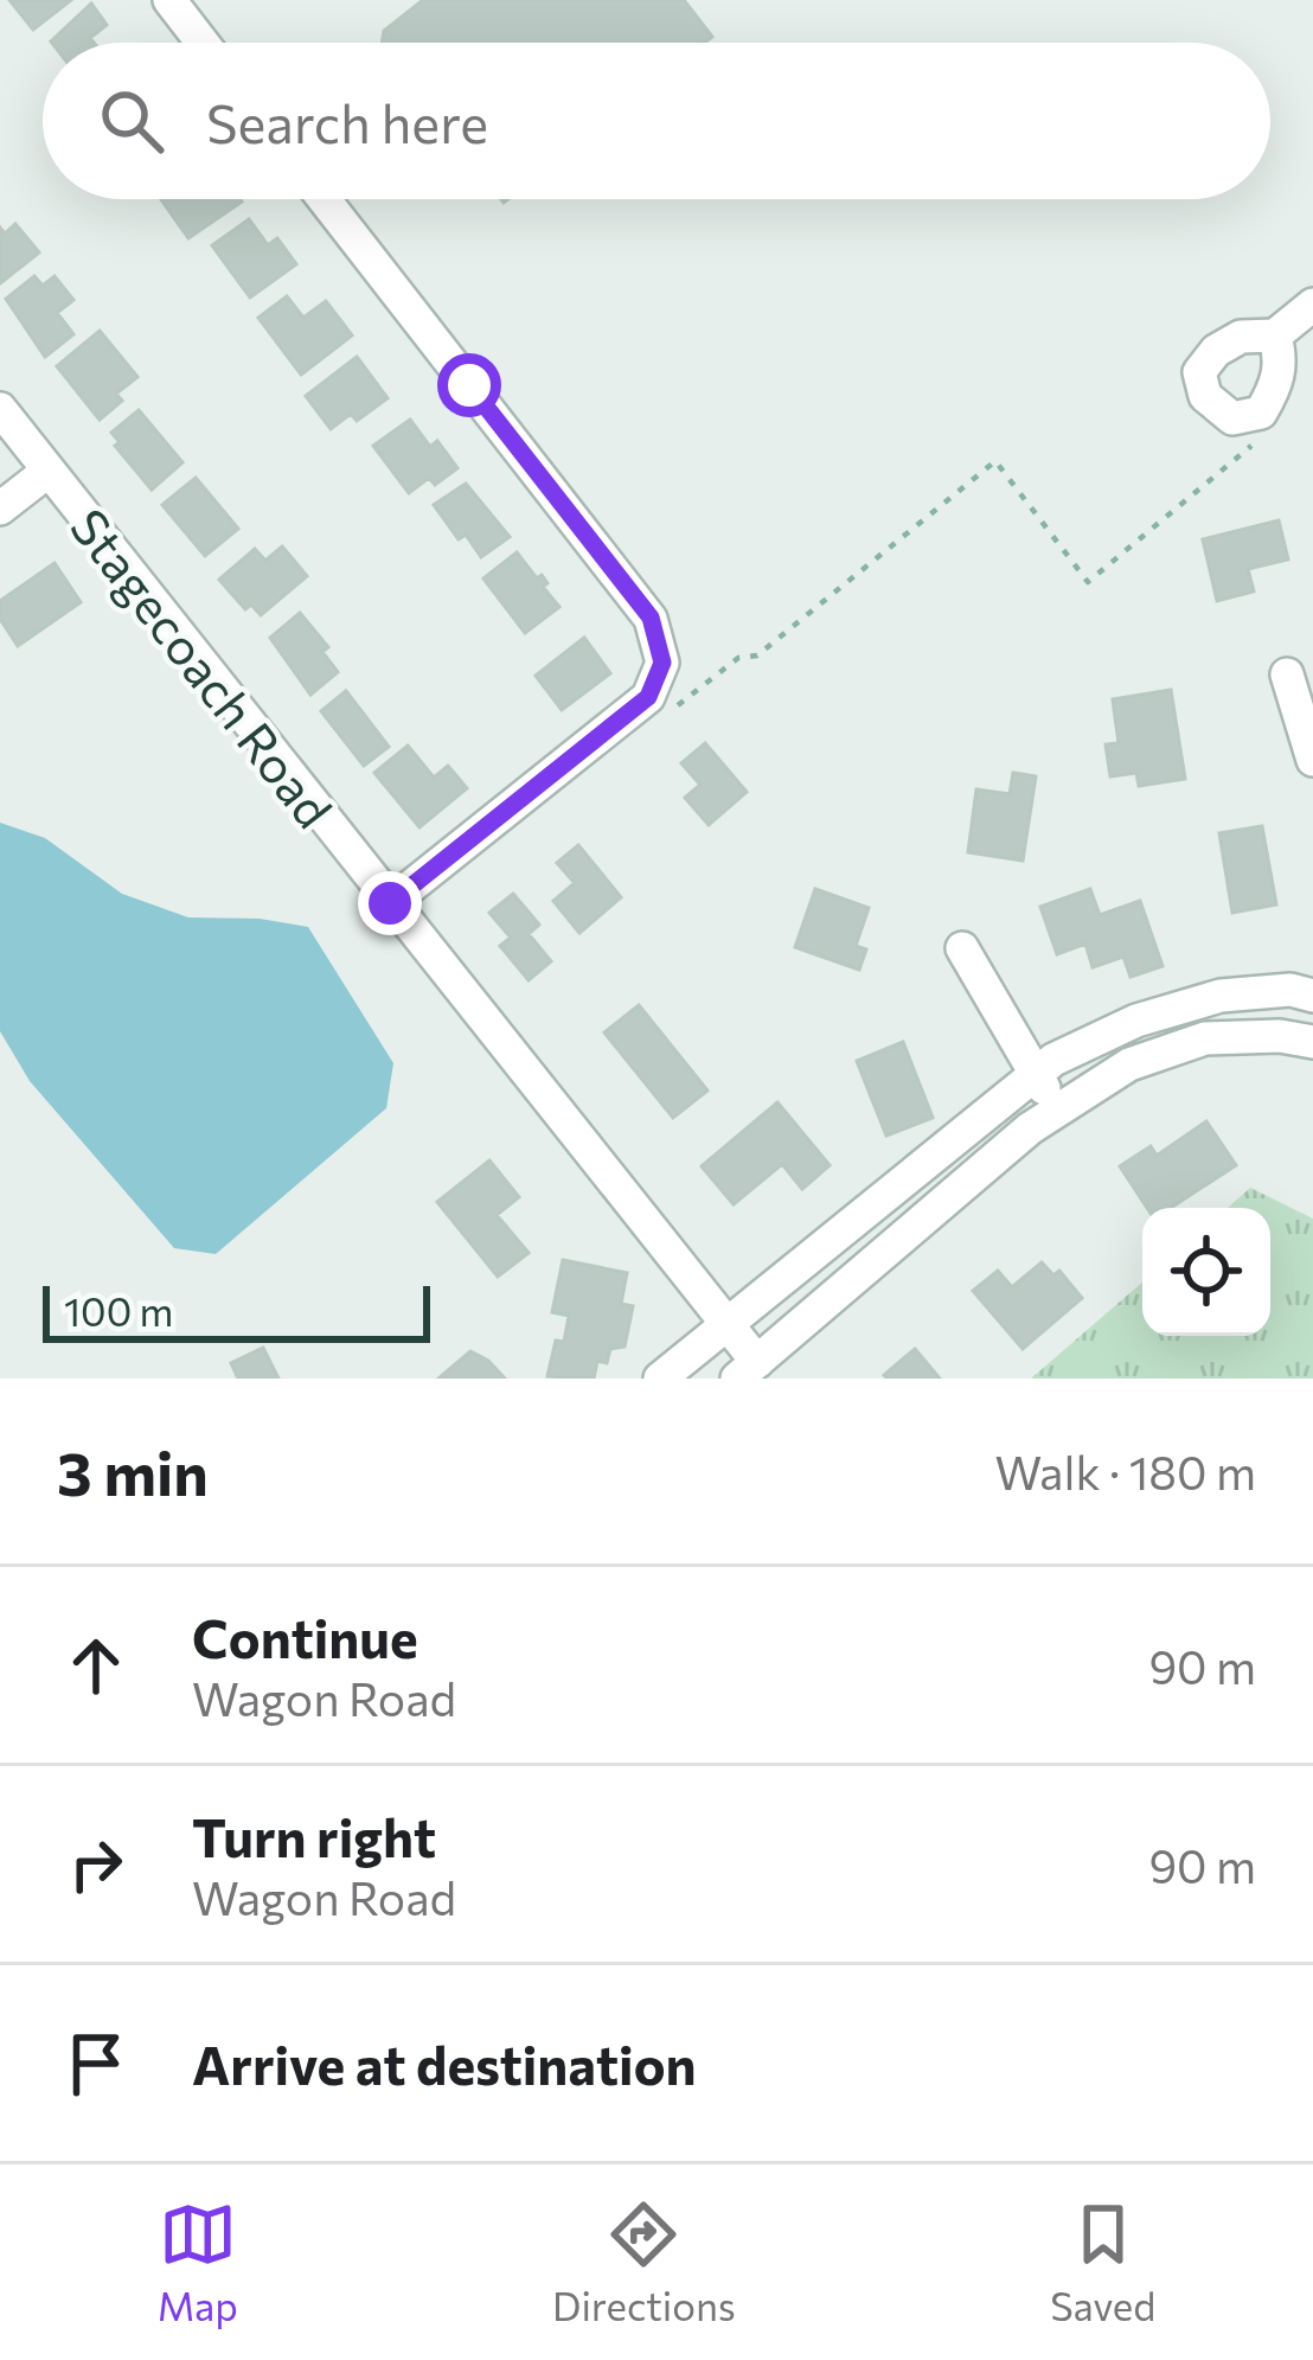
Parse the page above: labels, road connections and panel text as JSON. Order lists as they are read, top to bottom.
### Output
{
  "streets": {
    "street": ["Stagecoach Road"]
  },
  "scale_bar": "100 m",
  "page": {
    "search": "Search here",
    "scale": "100 m",
    "heading": ["3 min", "Walk · 180 m"],
    "list": [
      ["Continue", "Wagon Road", "90 m"],
      ["Turn right", "Wagon Road", "90 m"],
      "Arrive at destination"
    ],
    "nav": ["Map", "Directions", "Saved"]
  }
}
